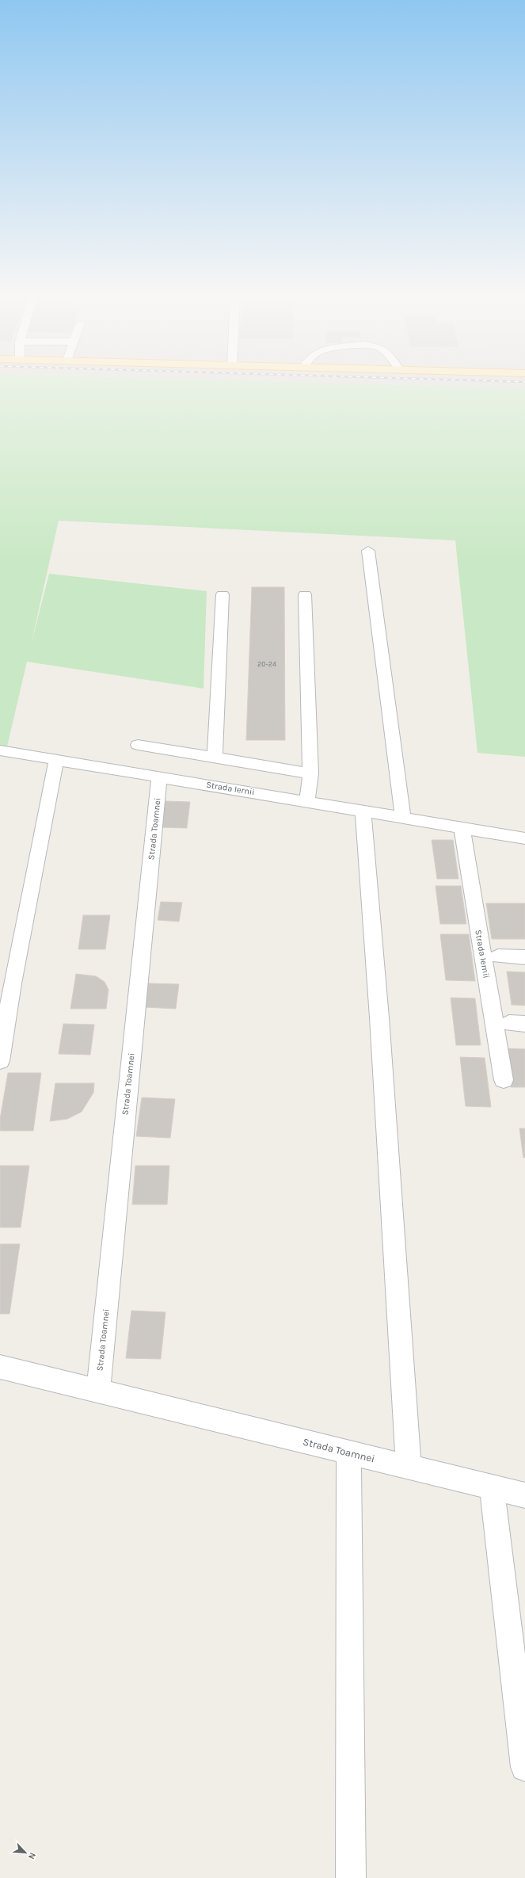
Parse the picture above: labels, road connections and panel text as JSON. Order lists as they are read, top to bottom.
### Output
{
  "streets": {
    "street": ["Strada Iernii", "Strada Toamnei"]
  },
  "crossings": [
    ["Strada Iernii", "Strada Toamnei"]
  ],
  "house_numbers": ["20-24"],
  "north": "bottom right"
}
